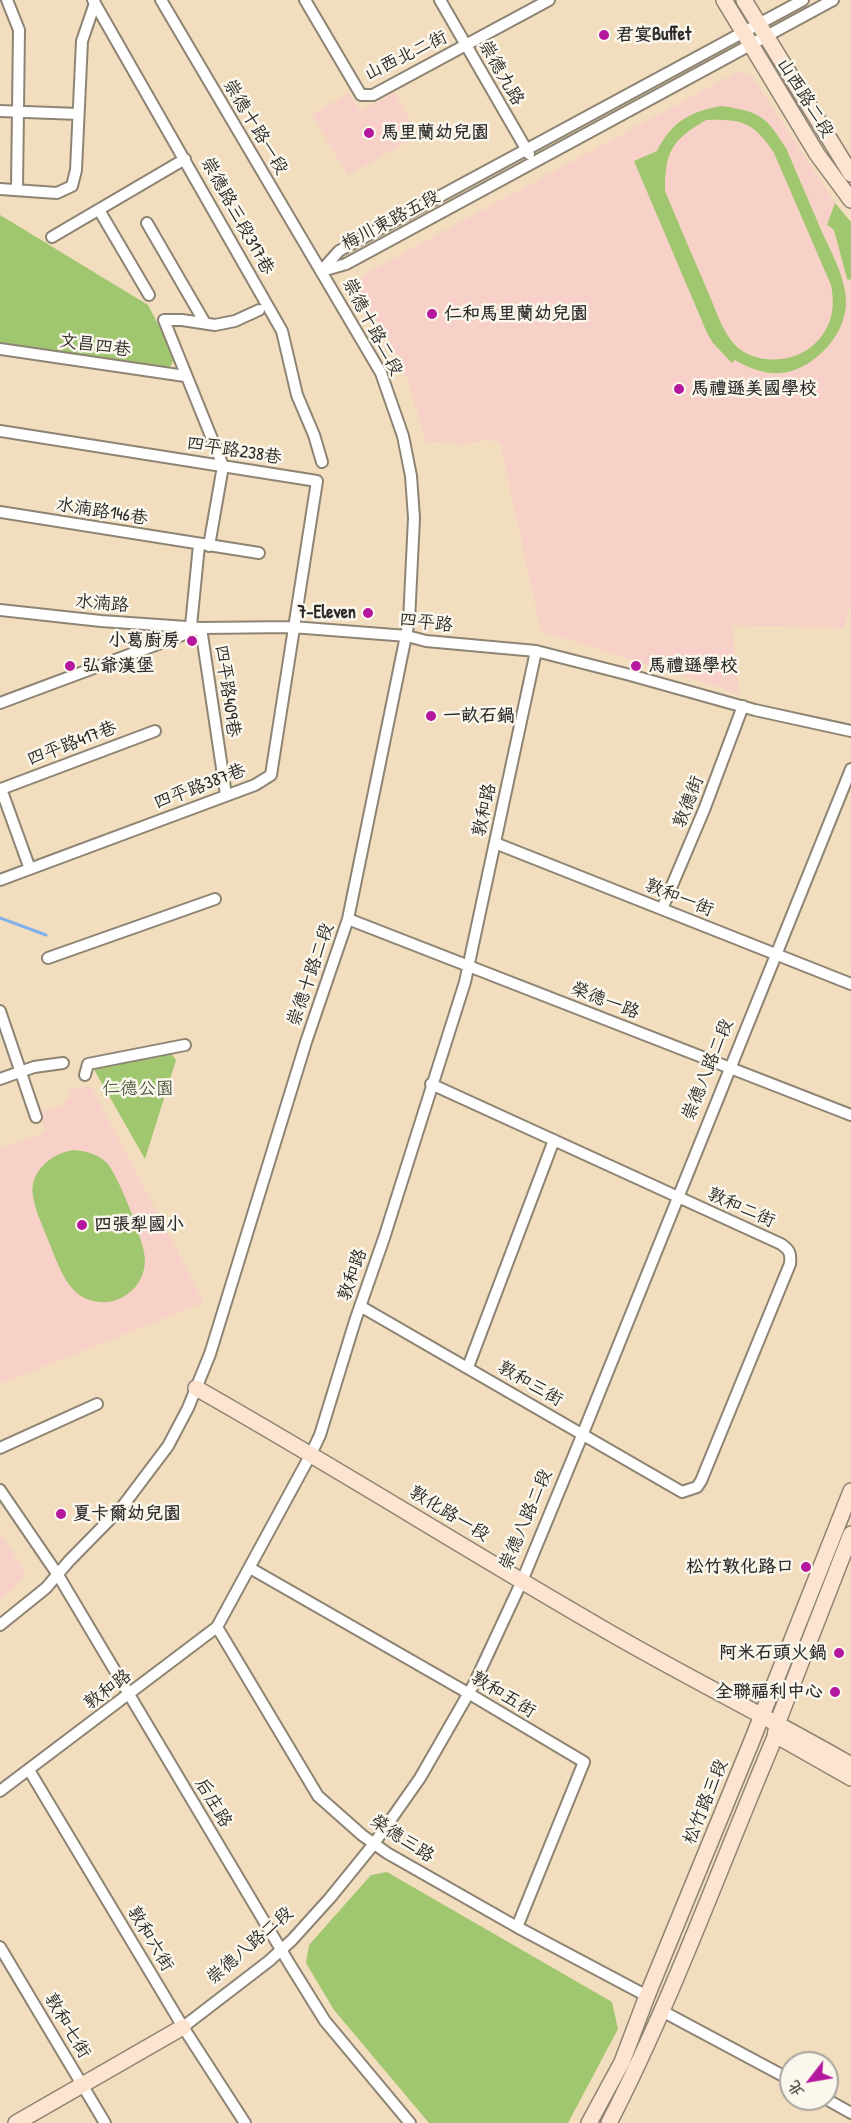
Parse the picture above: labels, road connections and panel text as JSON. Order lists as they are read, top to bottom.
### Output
{
  "streets": {
    "street": [
      "山西北二街",
      "崇德九路",
      "山西路二段",
      "崇德十路一段",
      "崇德路三段317巷",
      "梅川東路五段",
      "崇德十路二段",
      "文昌四巷",
      "四平路238巷",
      "水湳路146巷",
      "水湳路",
      "四平路",
      "四平路409巷",
      "四平路417巷",
      "四平路387巷",
      "敦德街",
      "敦和路",
      "敦和一街",
      "榮德一路",
      "崇德八路二段",
      "敦和二街",
      "敦和三街",
      "敦化路一段",
      "敦和五街",
      "松竹路三段",
      "后庄路",
      "榮德三路",
      "敦和六街",
      "敦和七街"
    ]
  },
  "crossings": [
    ["山西北二街", "崇德九路"],
    ["崇德九路", "梅川東路五段"],
    ["山西路二段", "梅川東路五段"],
    ["崇德十路一段", "梅川東路五段"],
    ["崇德十路一段", "崇德十路二段"],
    ["梅川東路五段", "崇德十路二段"],
    ["崇德十路二段", "四平路"],
    ["崇德十路二段", "榮德一路"],
    ["崇德十路二段", "敦化路一段"],
    ["崇德十路二段", "后庄路"],
    ["四平路238巷", "四平路"],
    ["四平路238巷", "四平路409巷"],
    ["四平路238巷", "四平路387巷"],
    ["水湳路146巷", "四平路409巷"],
    ["水湳路", "四平路"],
    ["水湳路", "四平路409巷"],
    ["四平路", "四平路409巷"],
    ["四平路", "四平路387巷"],
    ["四平路", "敦德街"],
    ["四平路", "敦和路"],
    ["四平路409巷", "四平路387巷"],
    ["四平路417巷", "四平路387巷"],
    ["敦德街", "敦和一街"],
    ["敦和路", "敦和一街"],
    ["敦和路", "榮德一路"],
    ["敦和路", "敦和二街"],
    ["敦和路", "敦和三街"],
    ["敦和路", "敦化路一段"],
    ["敦和路", "敦和五街"],
    ["敦和路", "后庄路"],
    ["敦和路", "榮德三路"],
    ["敦和路", "敦和六街"],
    ["敦和一街", "崇德八路二段"],
    ["榮德一路", "崇德八路二段"],
    ["崇德八路二段", "敦和二街"],
    ["崇德八路二段", "敦和三街"],
    ["崇德八路二段", "敦化路一段"],
    ["崇德八路二段", "敦和五街"],
    ["崇德八路二段", "后庄路"],
    ["崇德八路二段", "榮德三路"],
    ["崇德八路二段", "敦和六街"],
    ["崇德八路二段", "敦和七街"],
    ["敦和二街", "敦和三街"],
    ["敦化路一段", "松竹路三段"],
    ["敦和五街", "榮德三路"],
    ["松竹路三段", "榮德三路"]
  ],
  "parks": ["仁德公園"],
  "places": [
    "君宴Buffet",
    "馬里蘭幼兒園",
    "仁和馬里蘭幼兒園",
    "馬禮遜美國學校",
    "7-Eleven",
    "小葛廚房",
    "弘爺漢堡",
    "馬禮遜學校",
    "一畝石鍋",
    "四張犁國小",
    "夏卡爾幼兒園",
    "松竹敦化路口",
    "阿米石頭火鍋",
    "全聯福利中心"
  ],
  "north": "bottom left"
}
